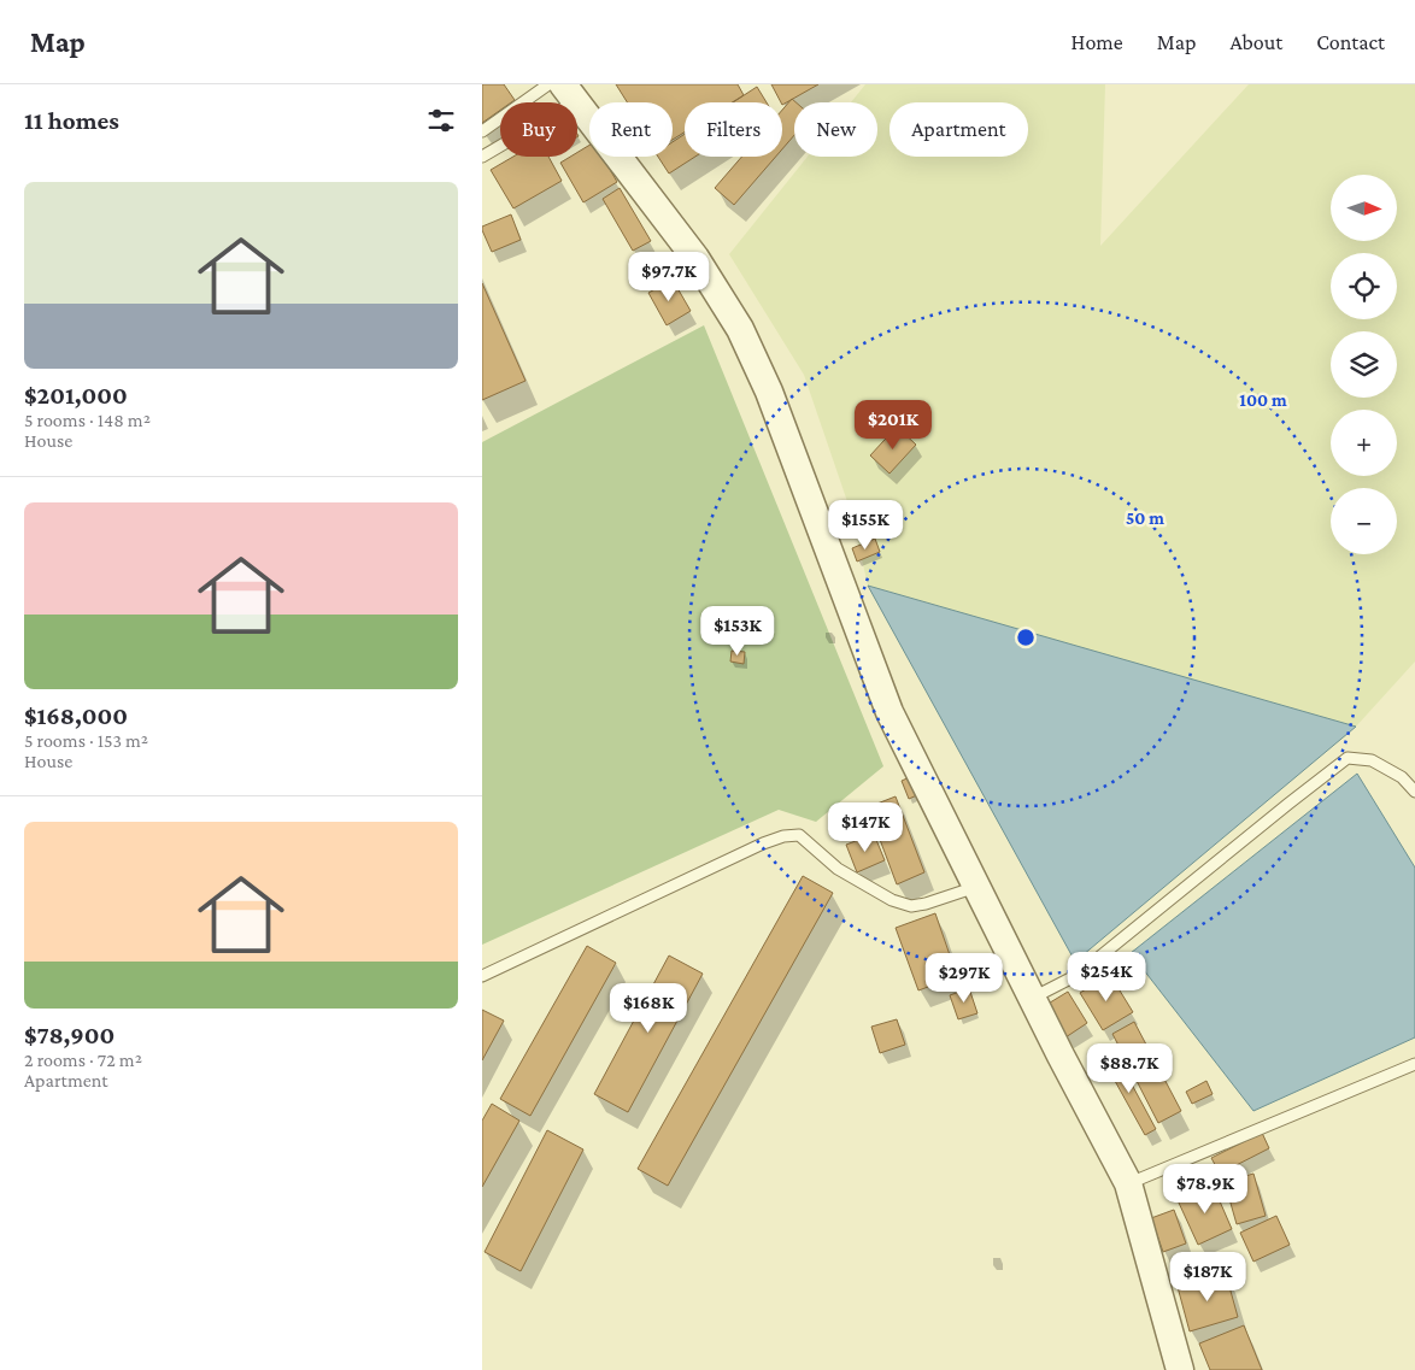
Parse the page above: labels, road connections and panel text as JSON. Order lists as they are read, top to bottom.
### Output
{
  "north": "right",
  "page": {
    "header": "Map",
    "nav": [
      "Home",
      "Map",
      "About",
      "Contact"
    ],
    "heading": "11 homes",
    "chip": [
      "Buy",
      "Rent",
      "Filters",
      "New",
      "Apartment"
    ],
    "list": [
      {
        "name": "$201,000",
        "note": "5 rooms · 148 m² · House"
      },
      {
        "name": "$168,000",
        "note": "5 rooms · 153 m² · House"
      },
      {
        "name": "$78,900",
        "note": "2 rooms · 72 m² · Apartment"
      }
    ],
    "map_buttons": ["+", "−"],
    "price": [
      "$97.7K",
      "$201K",
      "$155K",
      "$153K",
      "$147K",
      "$254K",
      "$297K",
      "$168K",
      "$88.7K",
      "$78.9K",
      "$187K"
    ]
  },
  "rings": ["100 m", "50 m"]
}
